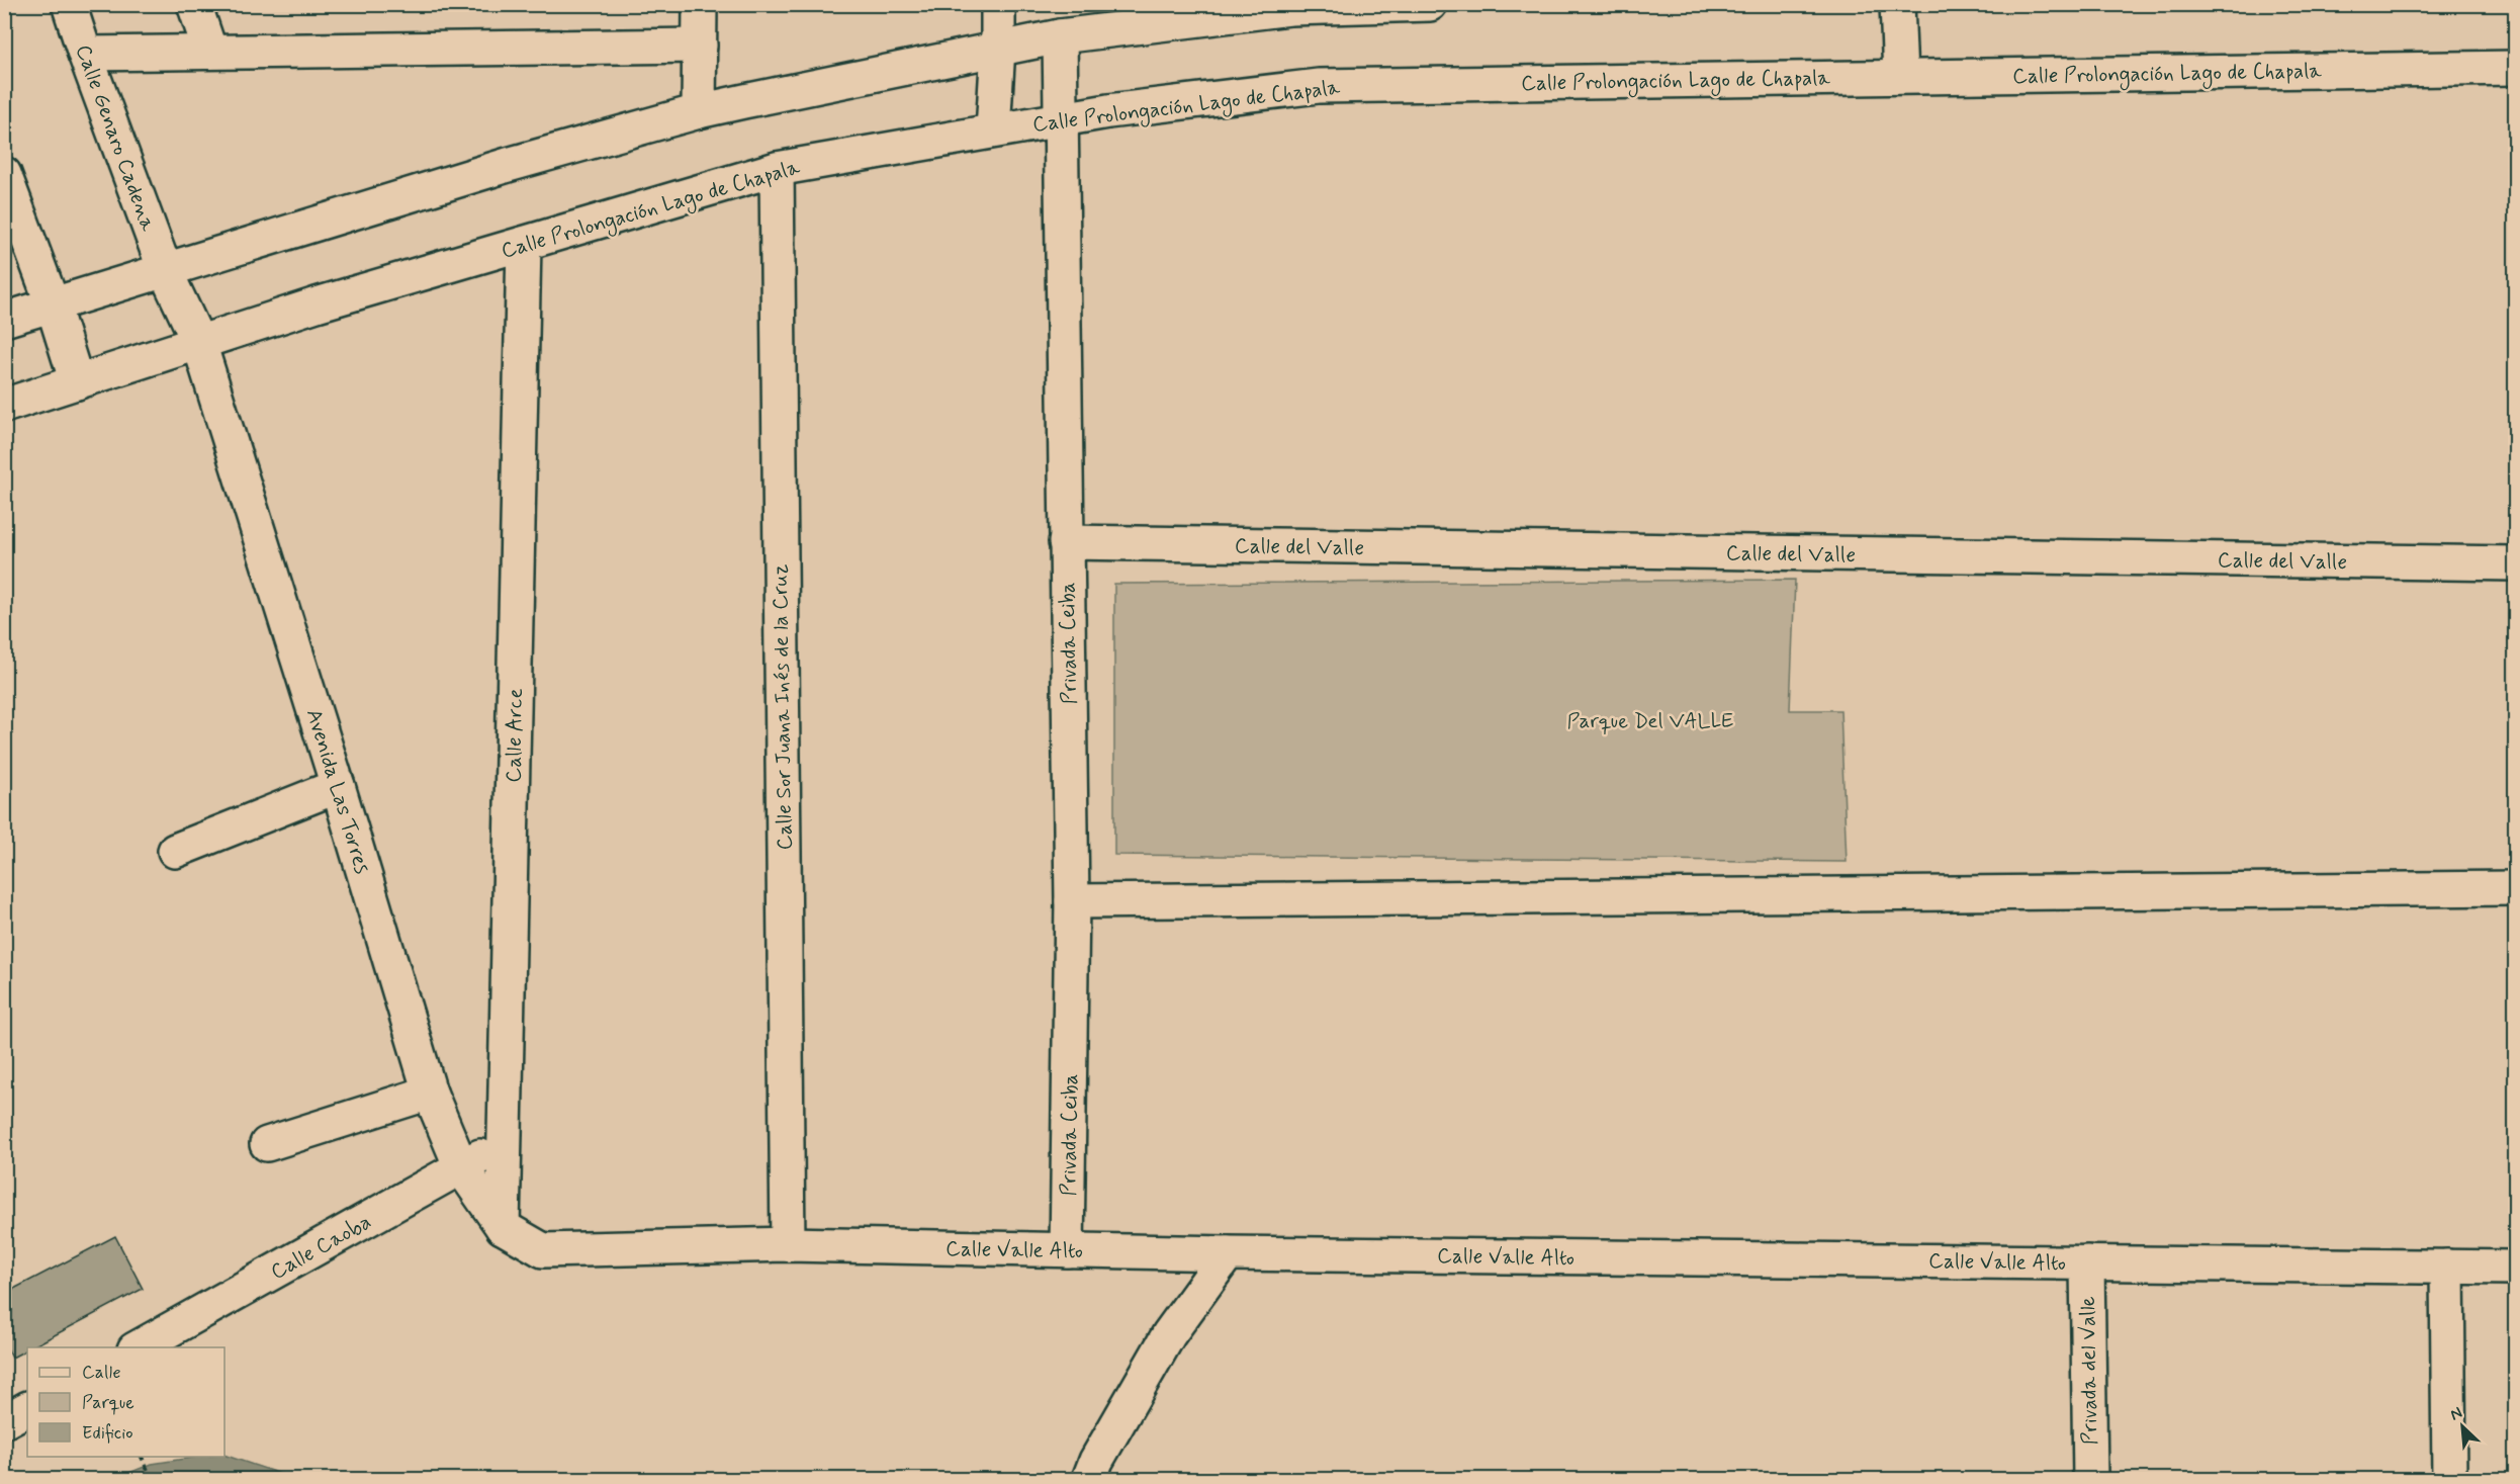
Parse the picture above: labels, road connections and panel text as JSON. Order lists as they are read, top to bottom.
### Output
{
  "streets": {
    "street": [
      "Calle Prolongación Lago de Chapala",
      "Calle Genaro Cadena",
      "Calle del Valle",
      "Privada Ceiba",
      "Calle Sor Juana Inés de la Cruz",
      "Calle Arce",
      "Avenida Las Torres",
      "Calle Caoba",
      "Calle Valle Alto",
      "Privada del Valle"
    ]
  },
  "crossings": [
    ["Calle Prolongación Lago de Chapala", "Calle Genaro Cadena"],
    ["Calle Prolongación Lago de Chapala", "Privada Ceiba"],
    ["Calle Prolongación Lago de Chapala", "Calle Sor Juana Inés de la Cruz"],
    ["Calle Prolongación Lago de Chapala", "Calle Arce"],
    ["Calle Prolongación Lago de Chapala", "Avenida Las Torres"],
    ["Calle Genaro Cadena", "Avenida Las Torres"],
    ["Calle del Valle", "Privada Ceiba"],
    ["Privada Ceiba", "Calle Valle Alto"],
    ["Calle Sor Juana Inés de la Cruz", "Calle Valle Alto"],
    ["Calle Arce", "Avenida Las Torres"],
    ["Calle Arce", "Calle Caoba"],
    ["Calle Arce", "Calle Valle Alto"],
    ["Avenida Las Torres", "Calle Caoba"],
    ["Avenida Las Torres", "Calle Valle Alto"],
    ["Calle Valle Alto", "Privada del Valle"]
  ],
  "parks": ["Parque Del VALLE"],
  "legend": ["Calle", "Parque", "Edificio"],
  "north": "top left"
}
